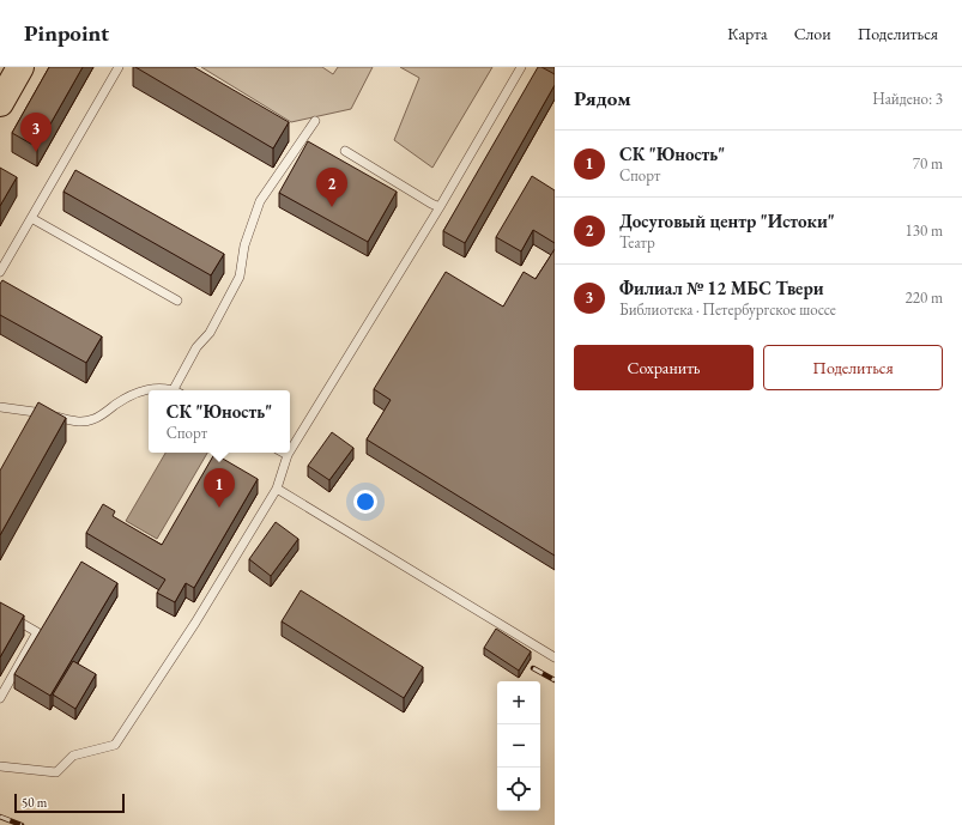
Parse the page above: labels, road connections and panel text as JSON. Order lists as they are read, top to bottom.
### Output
{
  "scale_bar": "50 m",
  "page": {
    "header": "Pinpoint",
    "nav": ["Карта", "Слои", "Поделиться"],
    "heading": ["Рядом", "Найдено: 3"],
    "pins": ["3", "2", "1"],
    "list": [
      {
        "mark": "1",
        "name": "СК \"Юность\"",
        "note": "Спорт",
        "value": "70 m"
      },
      {
        "mark": "2",
        "name": "Досуговый центр \"Истоки\"",
        "note": "Театр",
        "value": "130 m"
      },
      {
        "mark": "3",
        "name": "Филиал № 12 МБС Твери",
        "note": "Библиотека · Петербургское шоссе",
        "value": "220 m"
      }
    ],
    "buttons": ["Сохранить", "Поделиться"],
    "popup": ["СК \"Юность\"", "Спорт"],
    "map_buttons": ["+", "−"],
    "scale": "50 m"
  }
}
